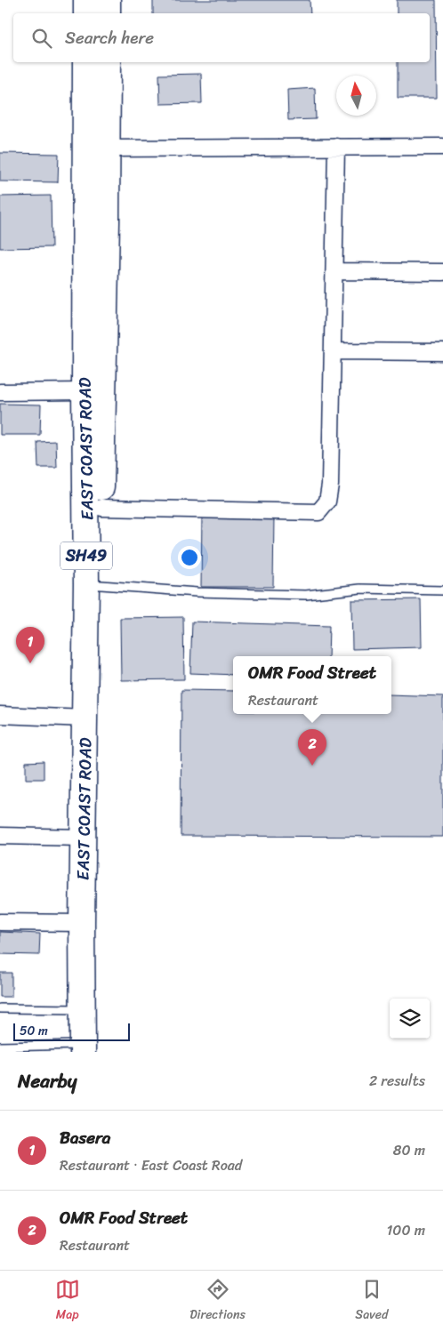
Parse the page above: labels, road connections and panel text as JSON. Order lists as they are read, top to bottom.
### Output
{
  "streets": {
    "main road": ["EAST COAST ROAD", "SH49"]
  },
  "scale_bar": "50 m",
  "north": "top",
  "page": {
    "search": "Search here",
    "pins": ["1", "2"],
    "popup": ["OMR Food Street", "Restaurant"],
    "scale": "50 m",
    "heading": ["Nearby", "2 results"],
    "list": [
      {
        "mark": "1",
        "name": "Basera",
        "note": "Restaurant · East Coast Road",
        "value": "80 m"
      },
      {
        "mark": "2",
        "name": "OMR Food Street",
        "note": "Restaurant",
        "value": "100 m"
      }
    ],
    "nav": ["Map", "Directions", "Saved"]
  }
}
